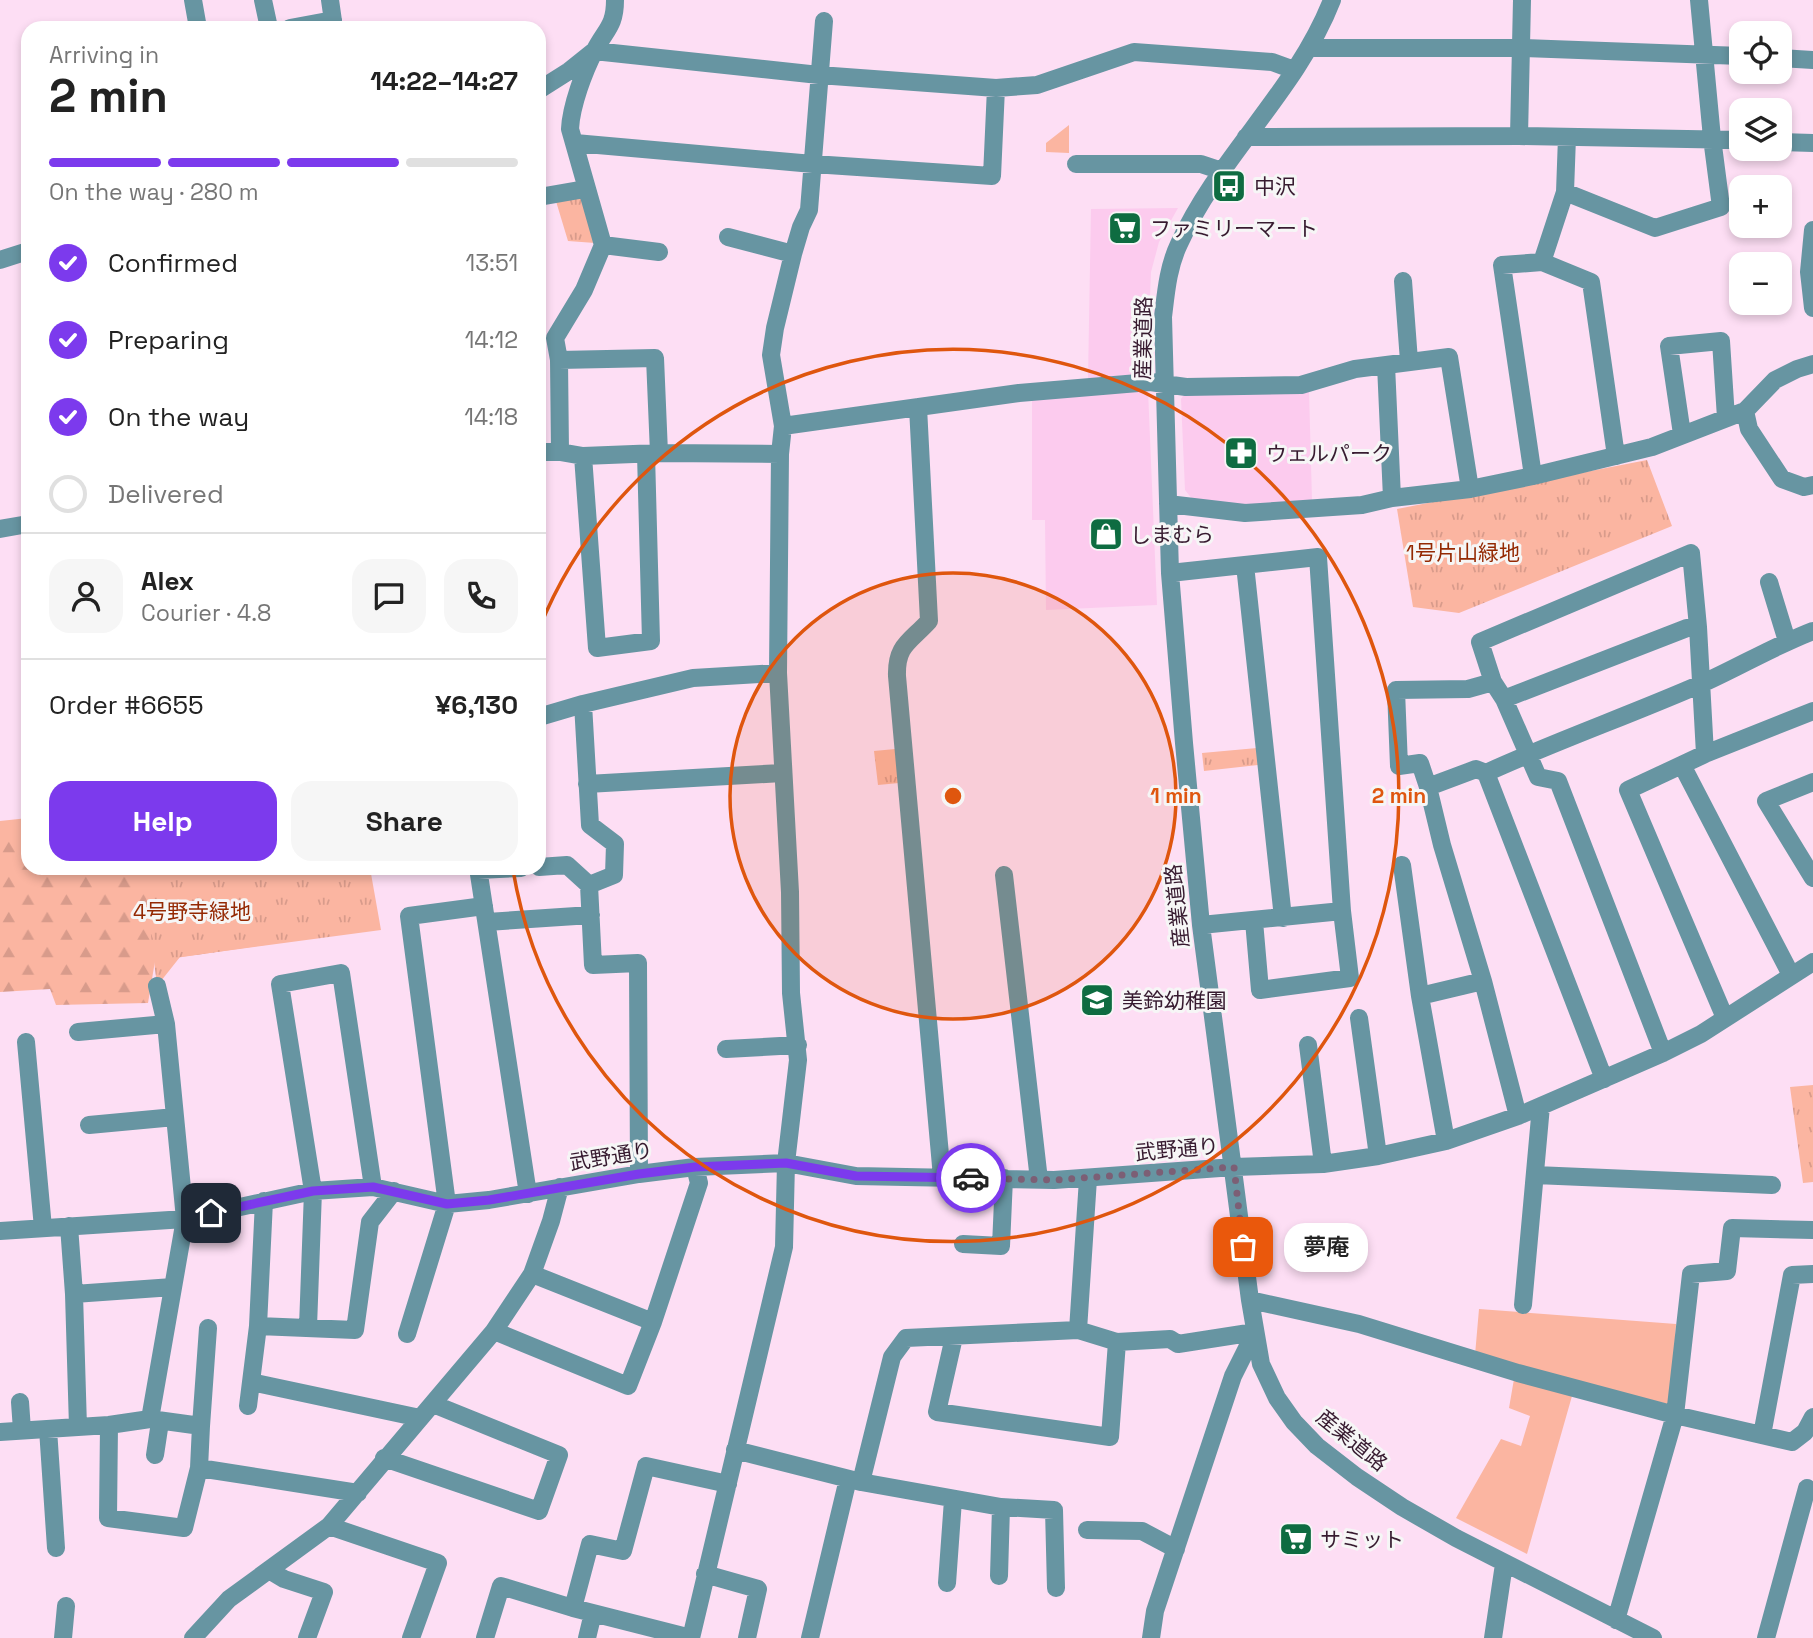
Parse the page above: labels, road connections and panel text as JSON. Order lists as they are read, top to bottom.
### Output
{
  "streets": {
    "street": ["産業道路", "武野通り"]
  },
  "crossings": [
    ["産業道路", "武野通り"]
  ],
  "parks": ["1号片山緑地", "4号野寺緑地"],
  "places": {
    "bus stop": ["中沢"],
    "supermarket": ["ファミリーマート", "サミット"],
    "pharmacy": ["ウェルパーク"],
    "shop": ["しまむら"],
    "school or university": ["美鈴幼稚園"],
    "other": ["夢庵"]
  },
  "page": {
    "map_buttons": ["+", "−"],
    "heading": ["2 min", "Arriving in", "14:22–14:27"],
    "panel": [
      "Alex",
      "Courier · 4.8",
      "Order #6655",
      "¥6,130"
    ],
    "bar": "On the way · 280 m",
    "list": [
      ["Confirmed", "13:51"],
      ["Preparing", "14:12"],
      ["On the way", "14:18"],
      "Delivered"
    ],
    "buttons": ["Help", "Share"],
    "bubble": "夢庵"
  },
  "rings": ["1 min", "2 min"]
}
